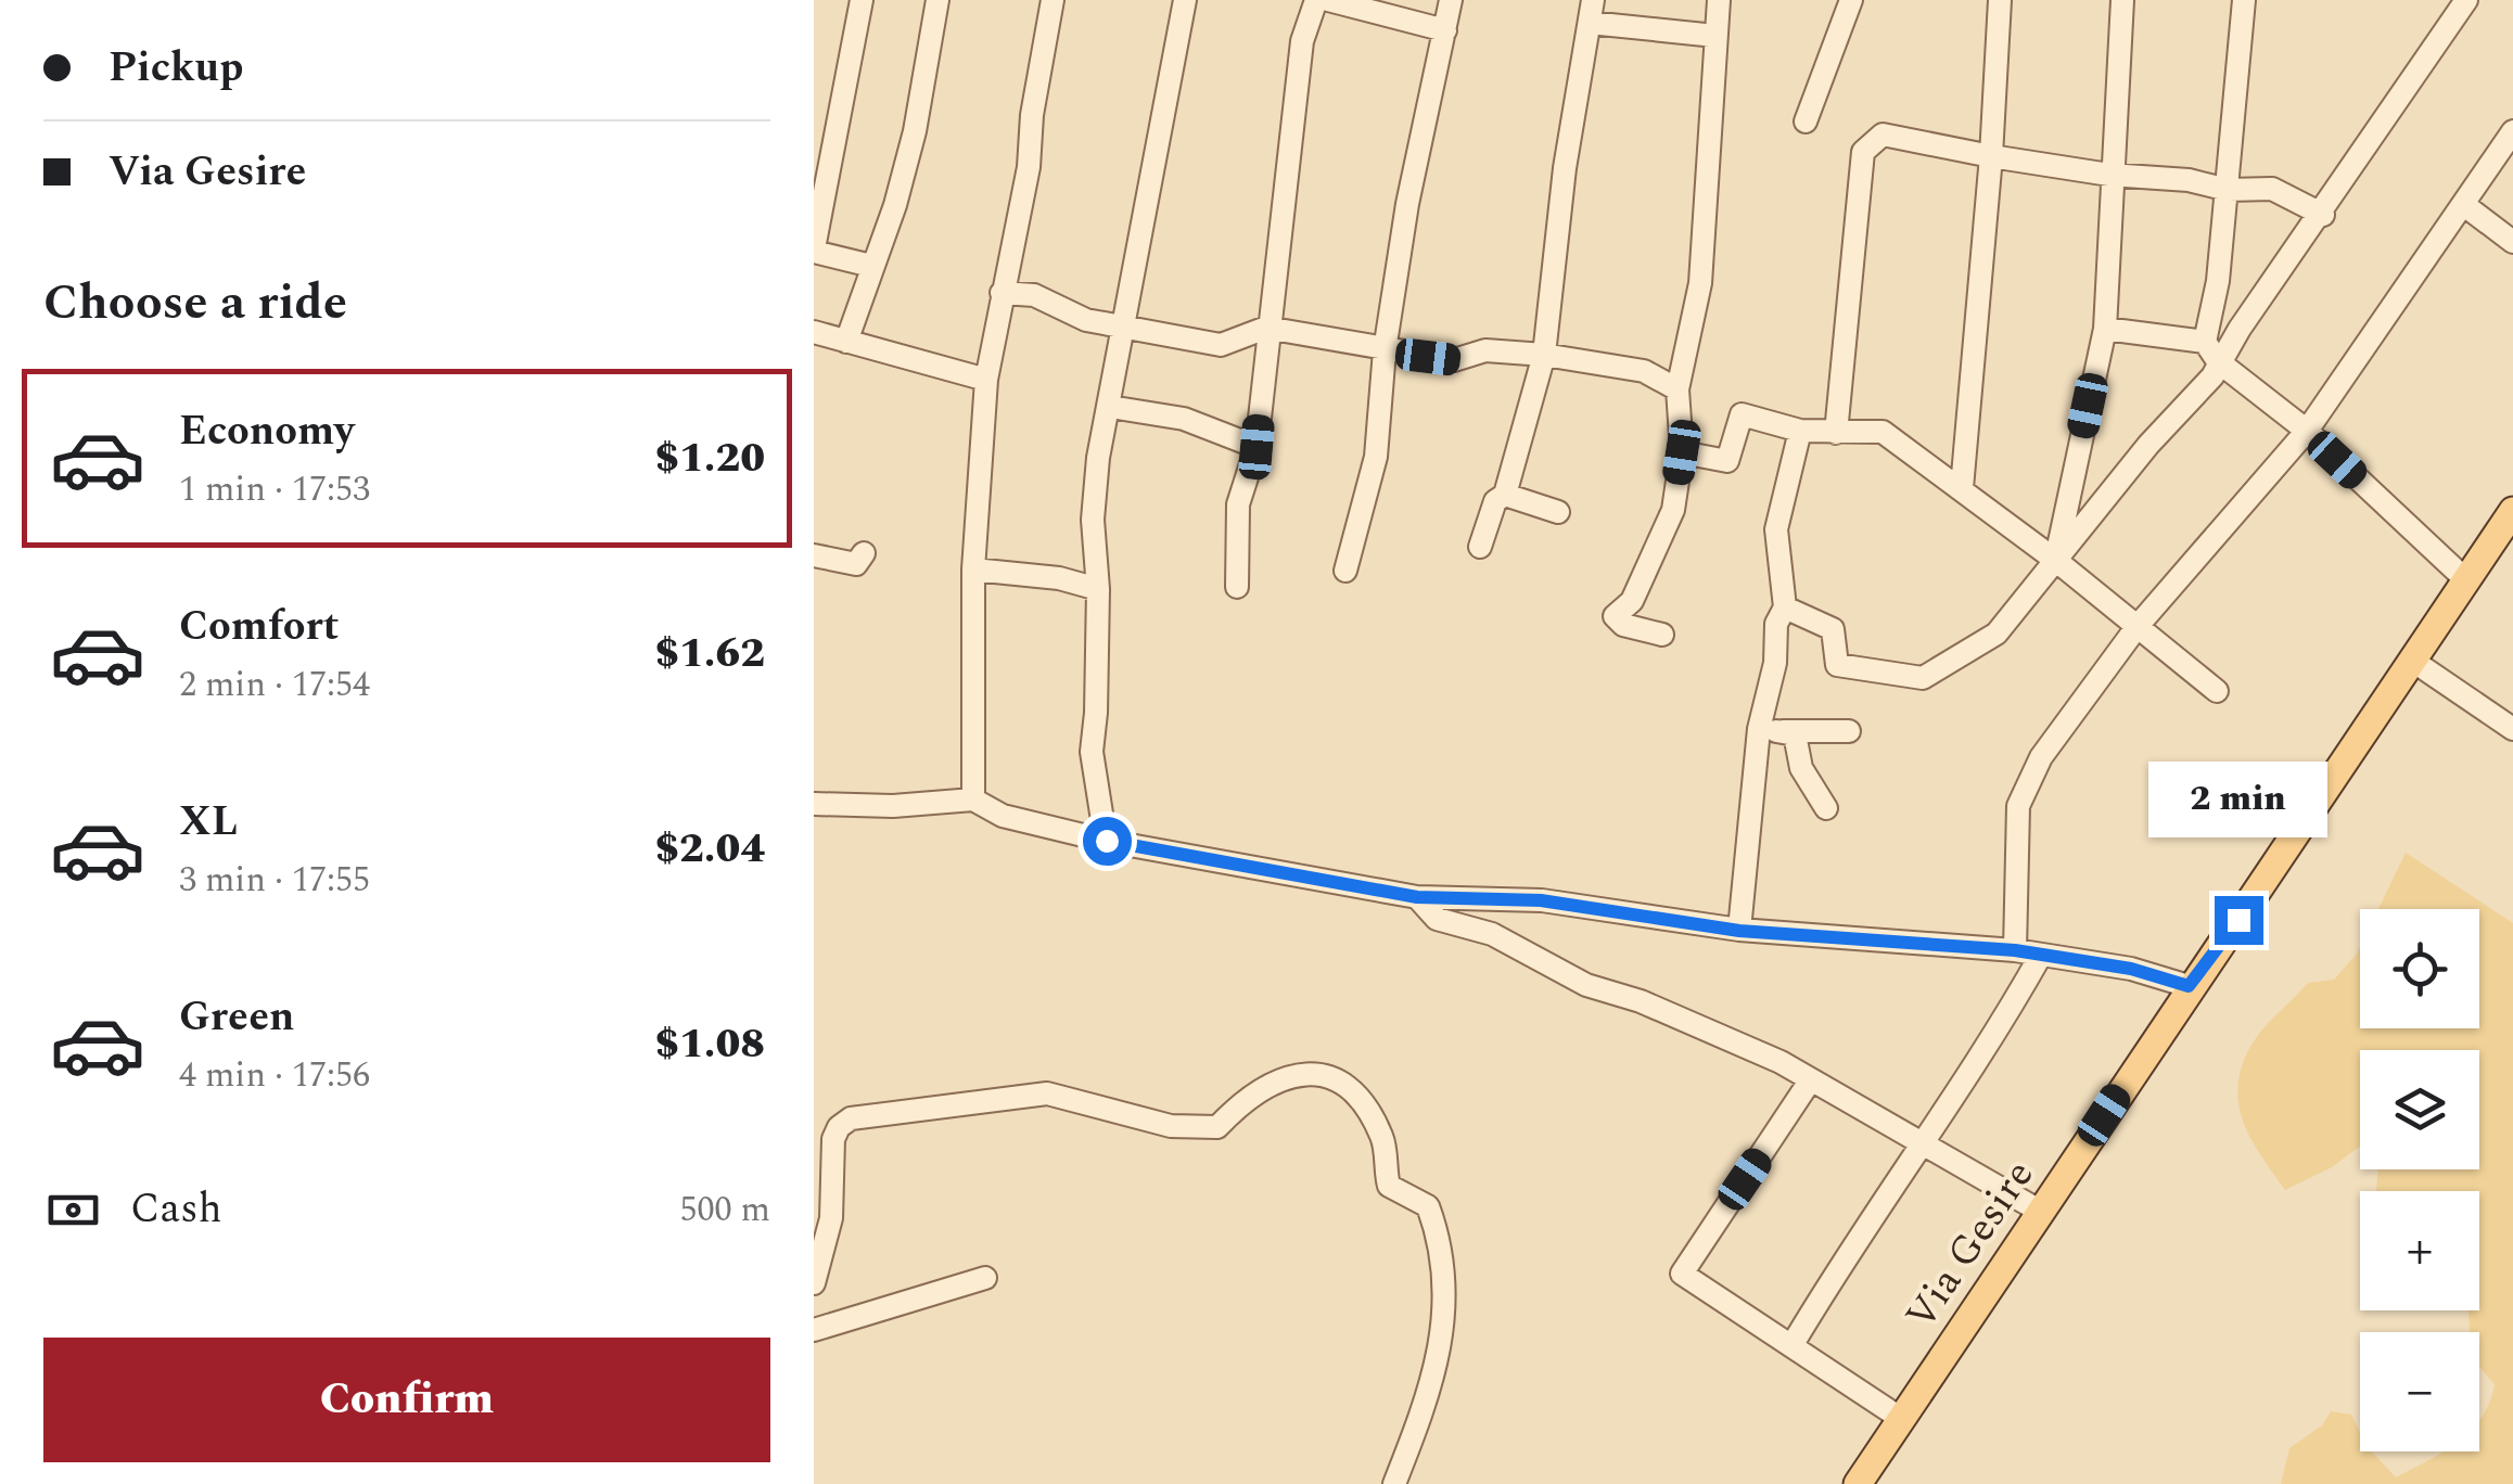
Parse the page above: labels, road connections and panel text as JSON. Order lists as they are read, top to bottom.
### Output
{
  "streets": {
    "main road": ["Via Gesire"]
  },
  "page": {
    "banner": ["Pickup", "Via Gesire"],
    "heading": "Choose a ride",
    "list": [
      {
        "name": "Economy",
        "note": "1 min · 17:53",
        "value": "$1.20"
      },
      {
        "name": "Comfort",
        "note": "2 min · 17:54",
        "value": "$1.62"
      },
      {
        "name": "XL",
        "note": "3 min · 17:55",
        "value": "$2.04"
      },
      {
        "name": "Green",
        "note": "4 min · 17:56",
        "value": "$1.08"
      }
    ],
    "bubble": "2 min",
    "map_buttons": ["+", "−"],
    "pay": ["Cash", "500 m"],
    "buttons": "Confirm"
  }
}
